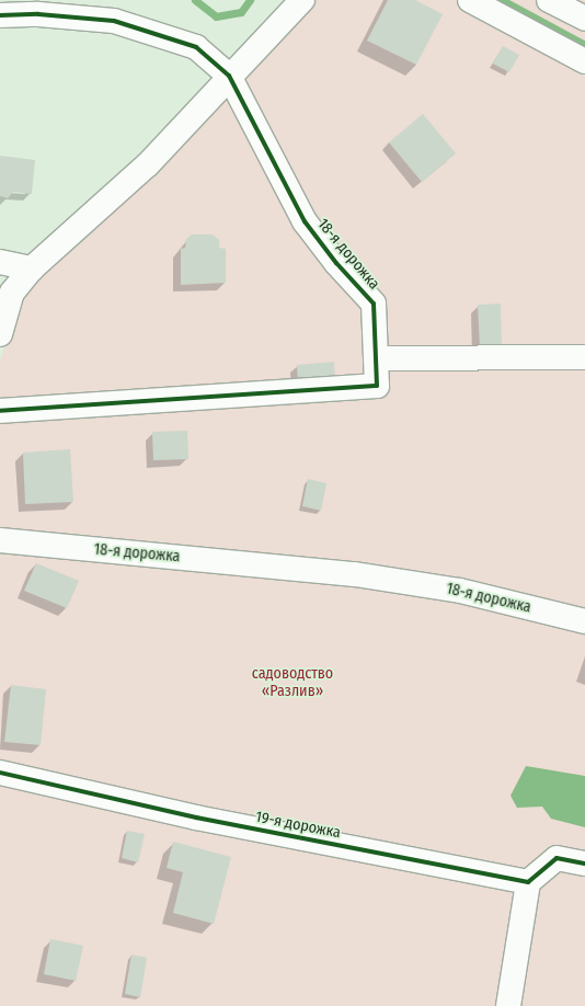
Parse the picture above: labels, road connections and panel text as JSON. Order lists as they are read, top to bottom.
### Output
{
  "streets": {
    "street": ["18-я дорожка", "19-я дорожка"]
  },
  "parks": ["садоводство «Разлив»"]
}
